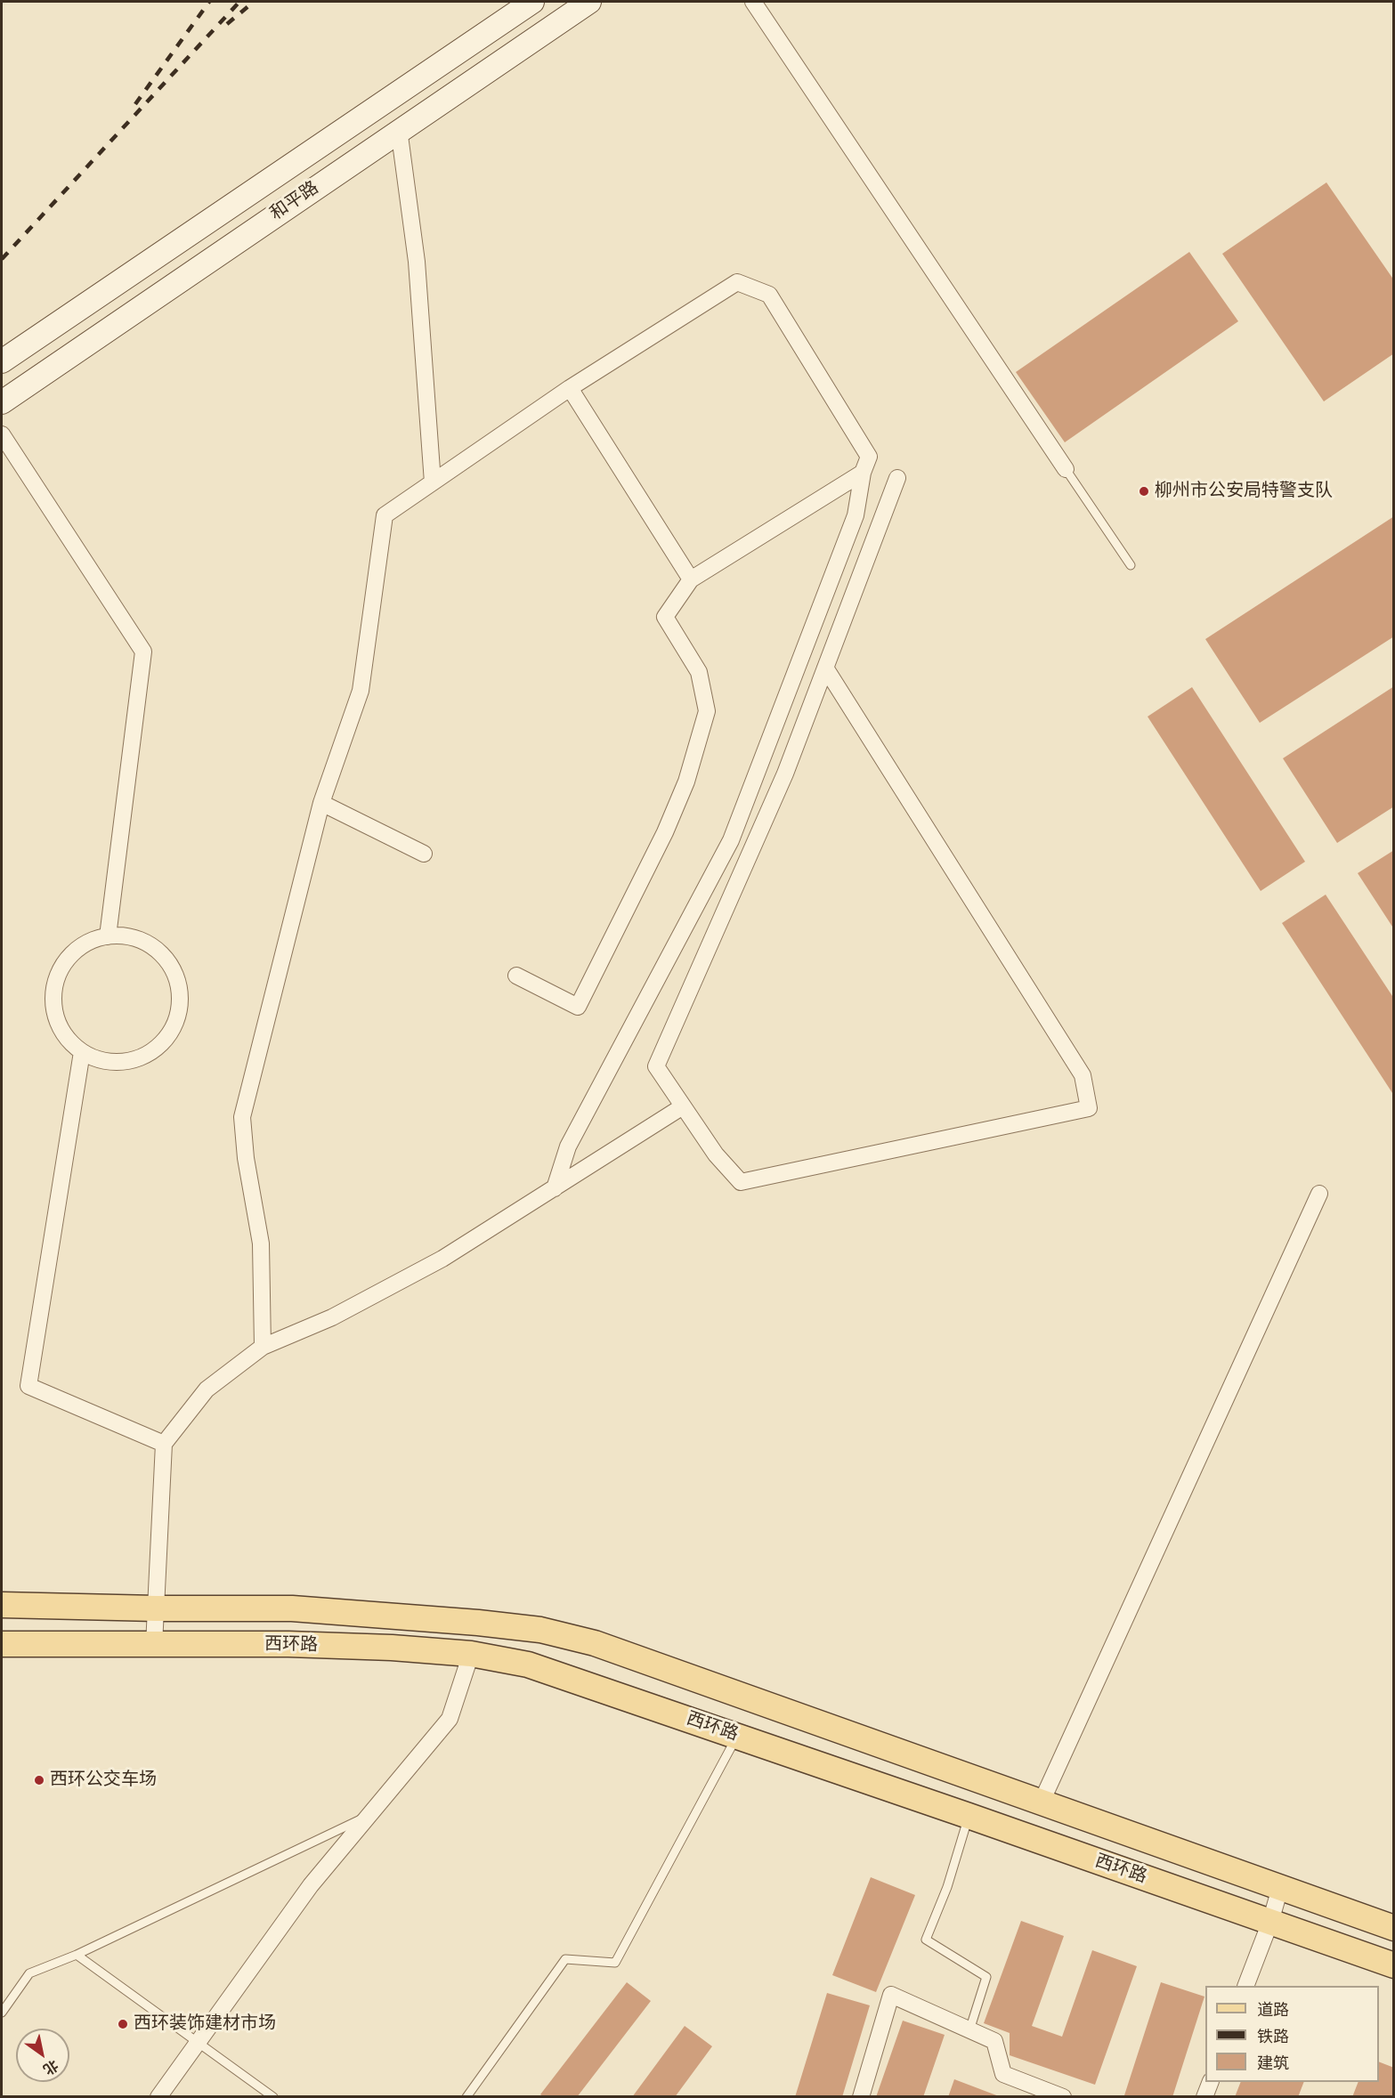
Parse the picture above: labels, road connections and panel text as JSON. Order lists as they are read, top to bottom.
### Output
{
  "streets": {
    "main road": ["和平路", "西环路"]
  },
  "places": ["柳州市公安局特警支队", "西环公交车场", "西环装饰建材市场"],
  "legend": ["道路", "铁路", "建筑"],
  "north": "bottom right"
}
